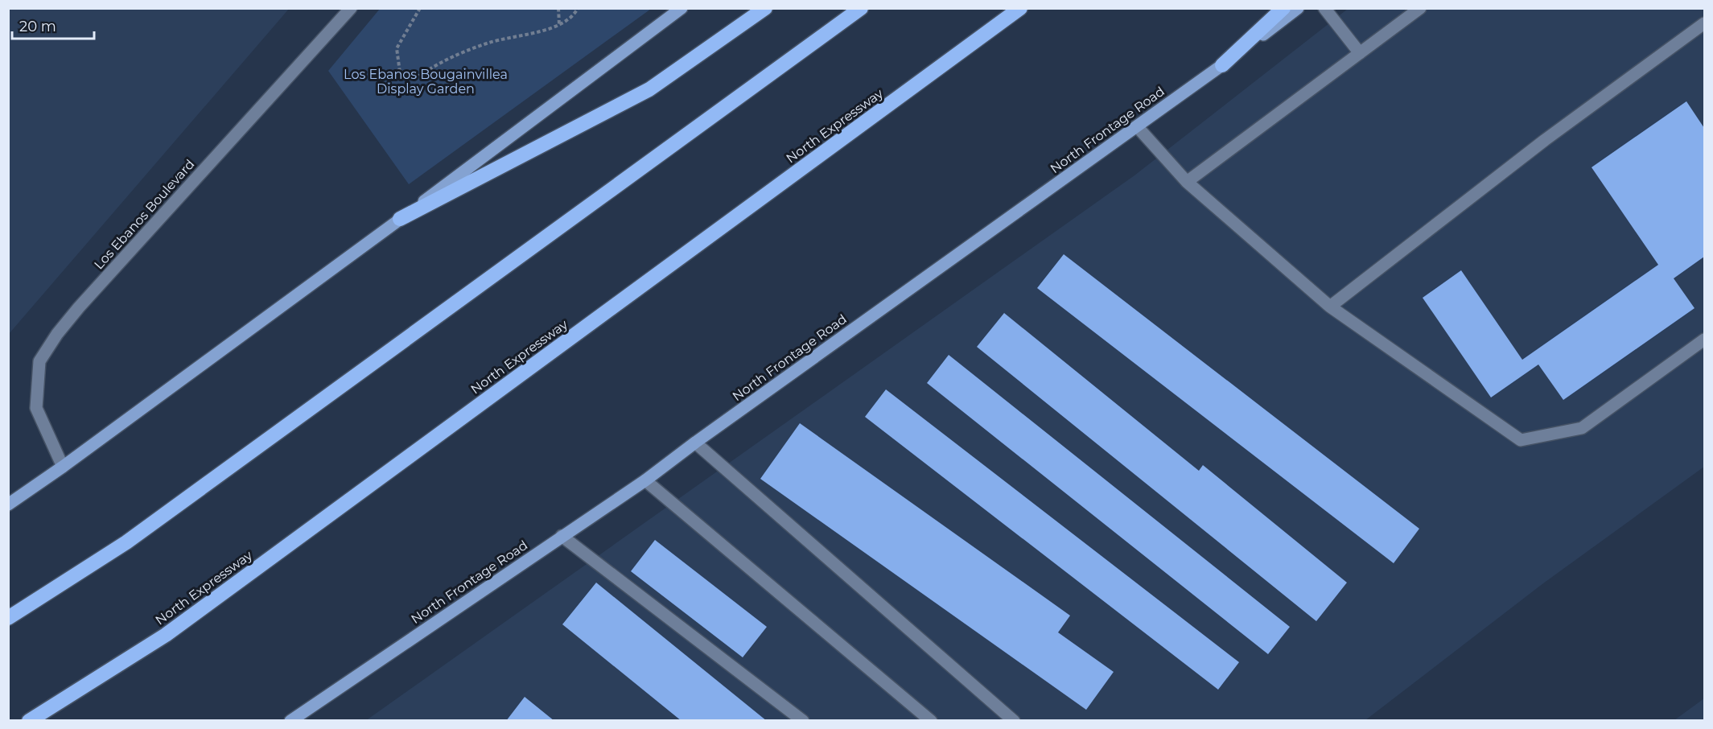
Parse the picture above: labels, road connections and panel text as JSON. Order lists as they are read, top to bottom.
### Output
{
  "streets": {
    "highway": ["North Expressway"],
    "main road": ["North Frontage Road"],
    "street": ["Los Ebanos Boulevard"]
  },
  "parks": ["Los Ebanos Bougainvillea Display Garden"],
  "scale_bar": "20 m"
}
